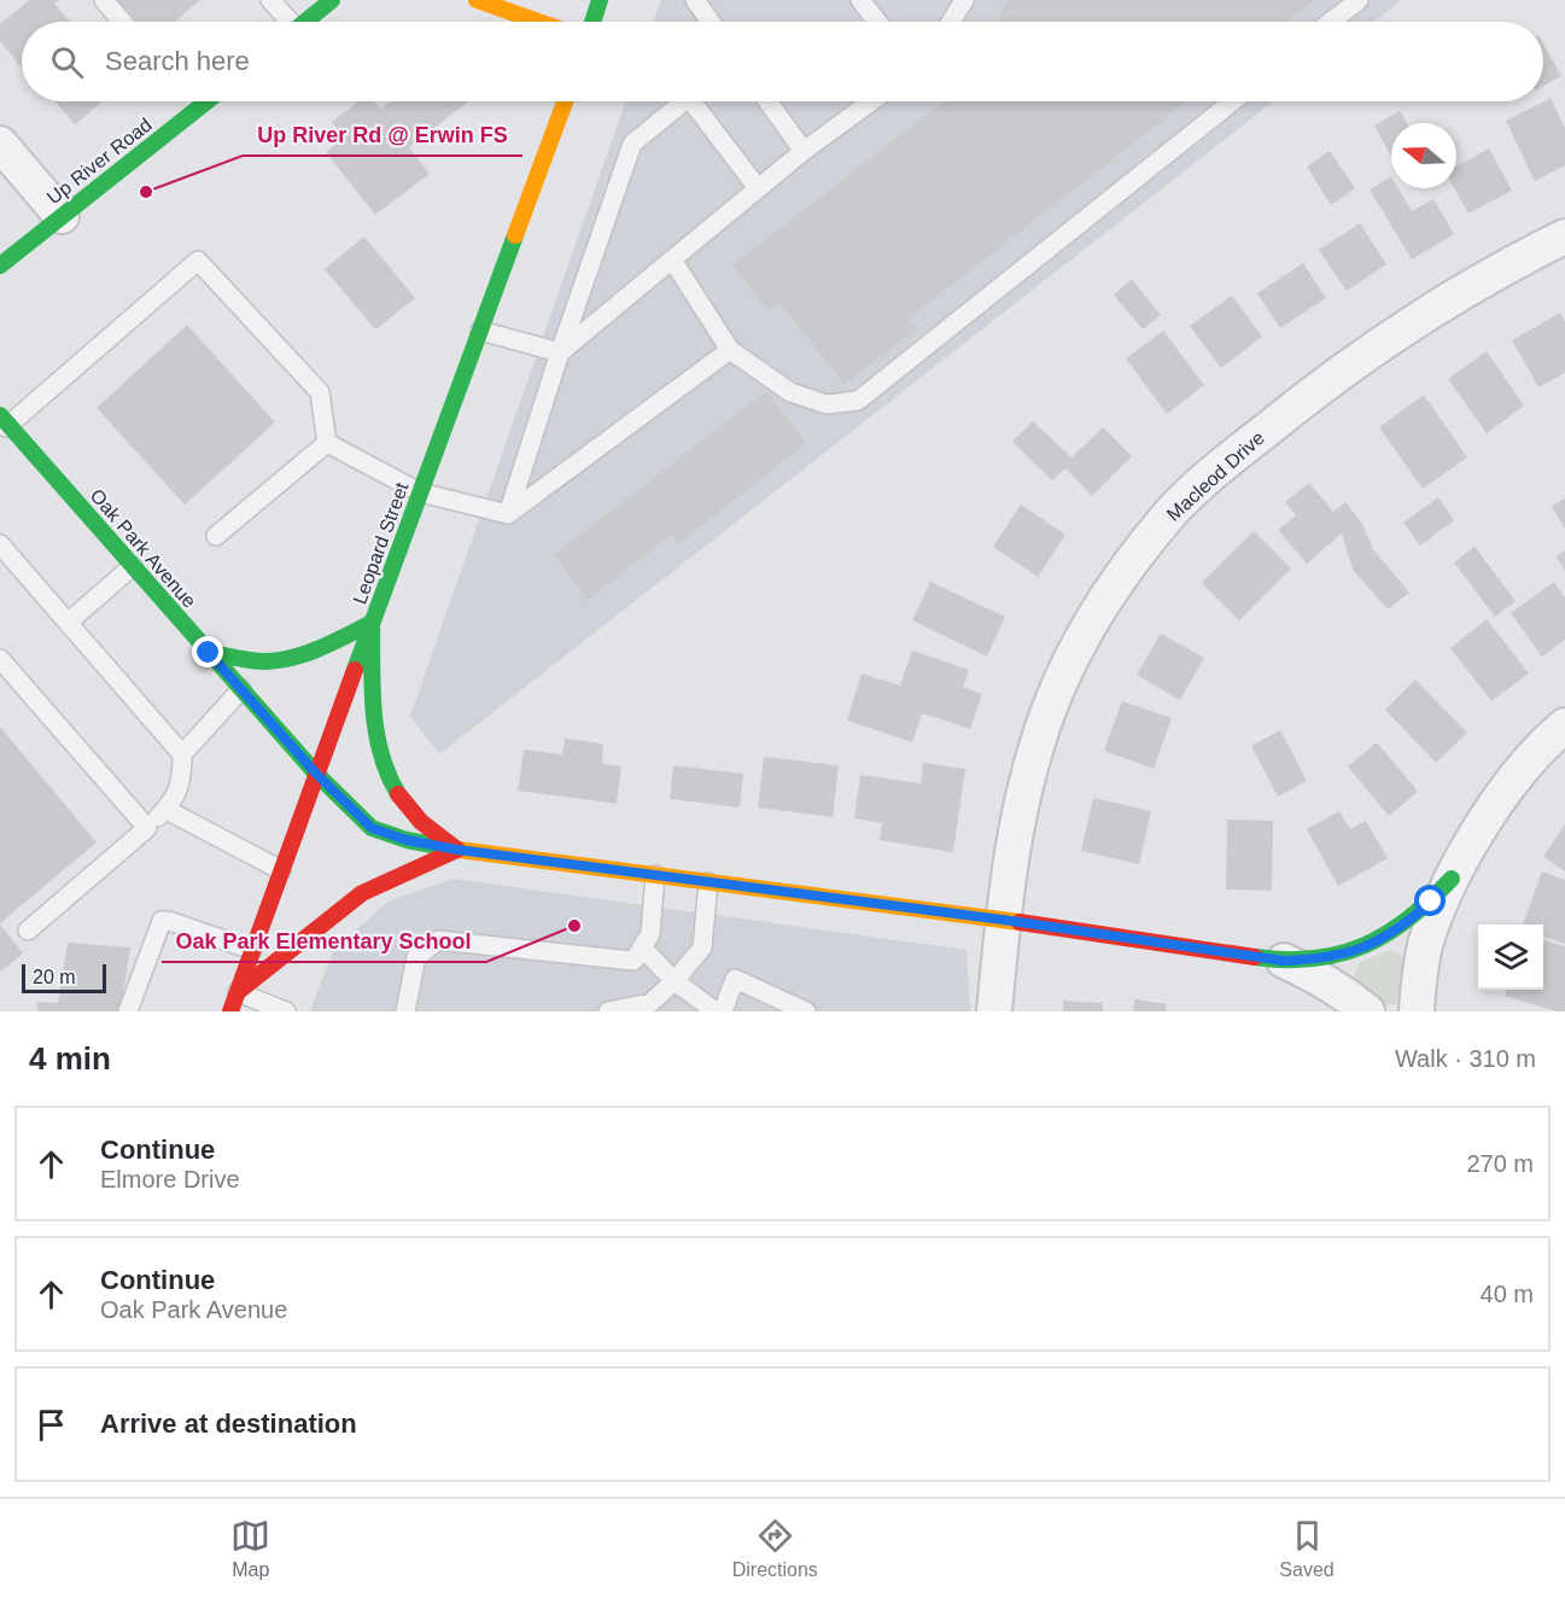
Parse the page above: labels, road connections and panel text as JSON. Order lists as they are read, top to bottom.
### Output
{
  "streets": {
    "street": [
      "Up River Road",
      "Macleod Drive",
      "Leopard Street",
      "Oak Park Avenue"
    ]
  },
  "crossings": [
    ["Macleod Drive", "Oak Park Avenue"],
    ["Leopard Street", "Oak Park Avenue"]
  ],
  "places": ["Up River Rd @ Erwin FS", "Oak Park Elementary School"],
  "scale_bar": "20 m",
  "north": "left",
  "page": {
    "search": "Search here",
    "scale": "20 m",
    "heading": ["4 min", "Walk · 310 m"],
    "list": [
      ["Continue", "Elmore Drive", "270 m"],
      ["Continue", "Oak Park Avenue", "40 m"],
      "Arrive at destination"
    ],
    "nav": ["Map", "Directions", "Saved"]
  }
}
